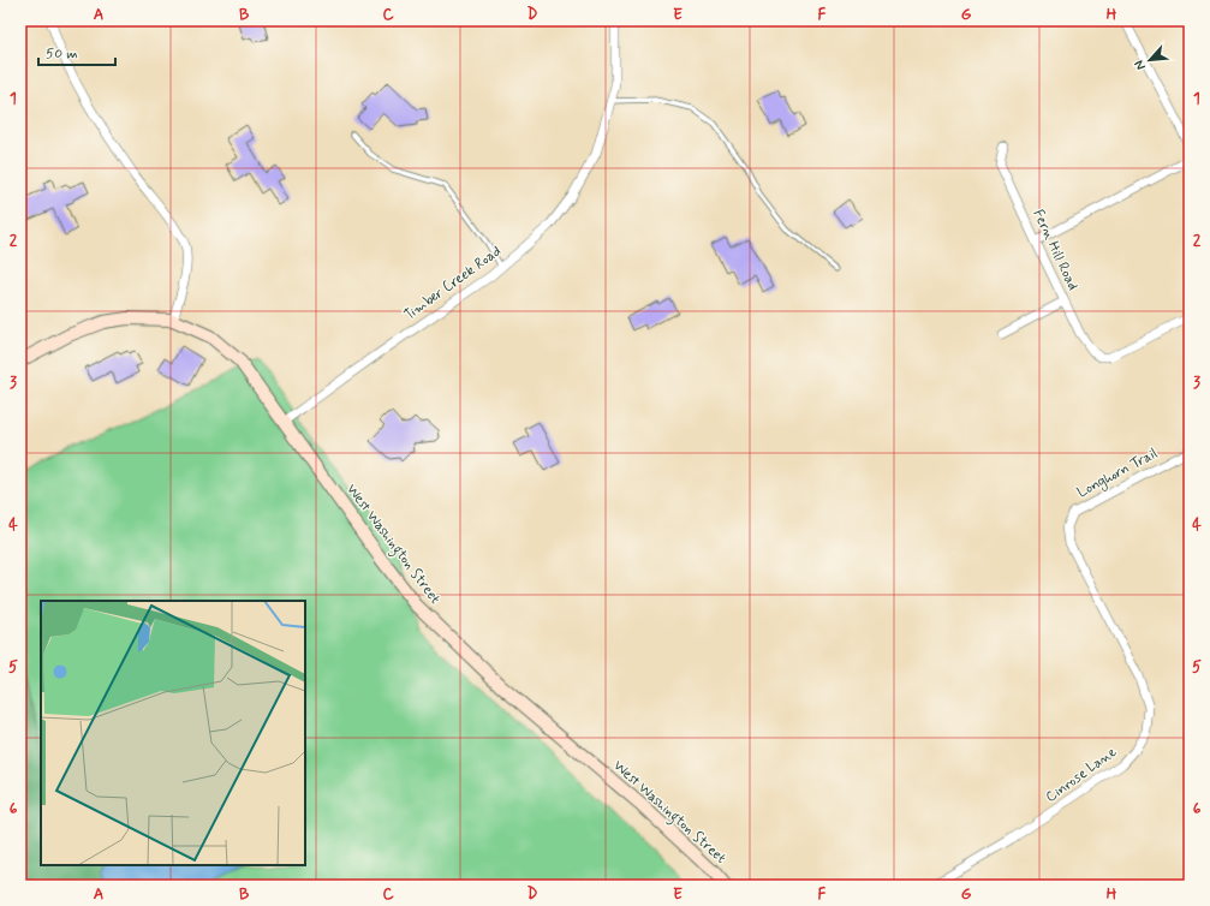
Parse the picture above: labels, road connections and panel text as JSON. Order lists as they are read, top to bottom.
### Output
{
  "streets": {
    "street": [
      "Fern Hill Road",
      "Timber Creek Road",
      "Longhorn Trail",
      "West Washington Street",
      "Cinrose Lane"
    ]
  },
  "crossings": [
    ["Timber Creek Road", "West Washington Street"],
    ["Longhorn Trail", "Cinrose Lane"]
  ],
  "scale_bar": "50 m",
  "north": "bottom left",
  "grid": {
    "columns": [
      "A",
      "B",
      "C",
      "D",
      "E",
      "F",
      "G",
      "H"
    ],
    "rows": [
      "1",
      "2",
      "3",
      "4",
      "5",
      "6"
    ]
  }
}
